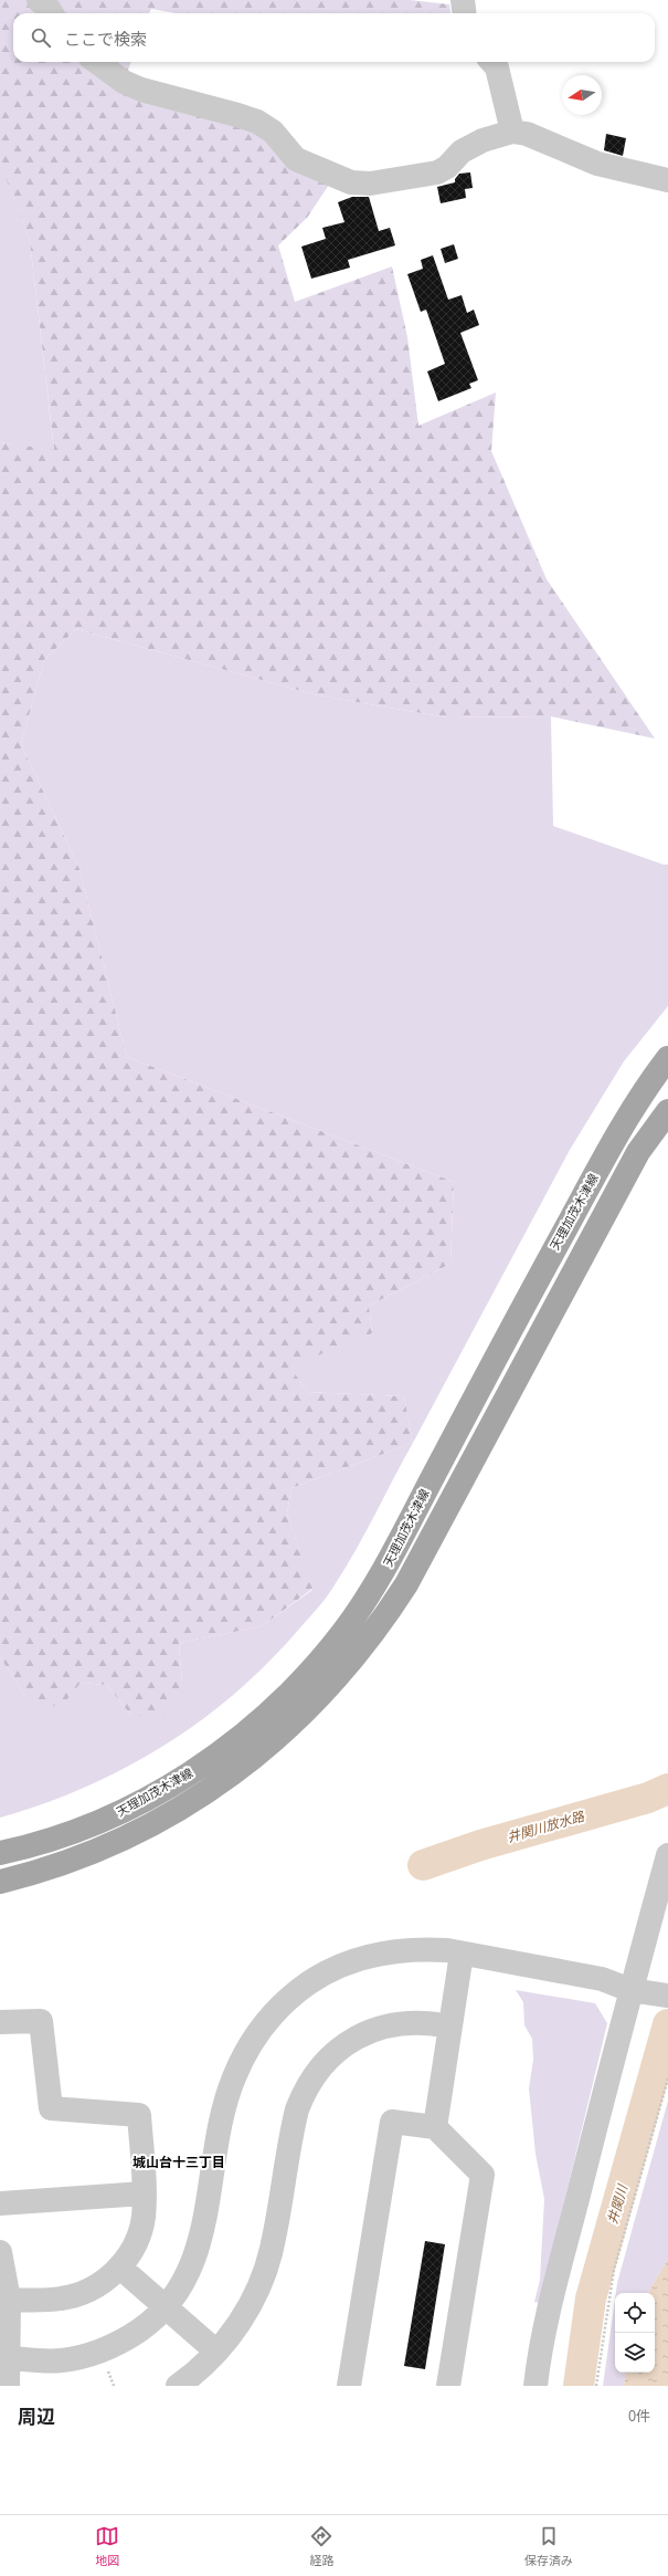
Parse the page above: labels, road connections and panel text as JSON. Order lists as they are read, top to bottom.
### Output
{
  "streets": {
    "main road": ["天理加茂木津線"]
  },
  "districts": ["城山台十三丁目"],
  "water": ["井関川放水路", "井関川"],
  "north": "left",
  "page": {
    "search": "ここで検索",
    "heading": ["周辺", "0件"],
    "nav": ["地図", "経路", "保存済み"]
  }
}
